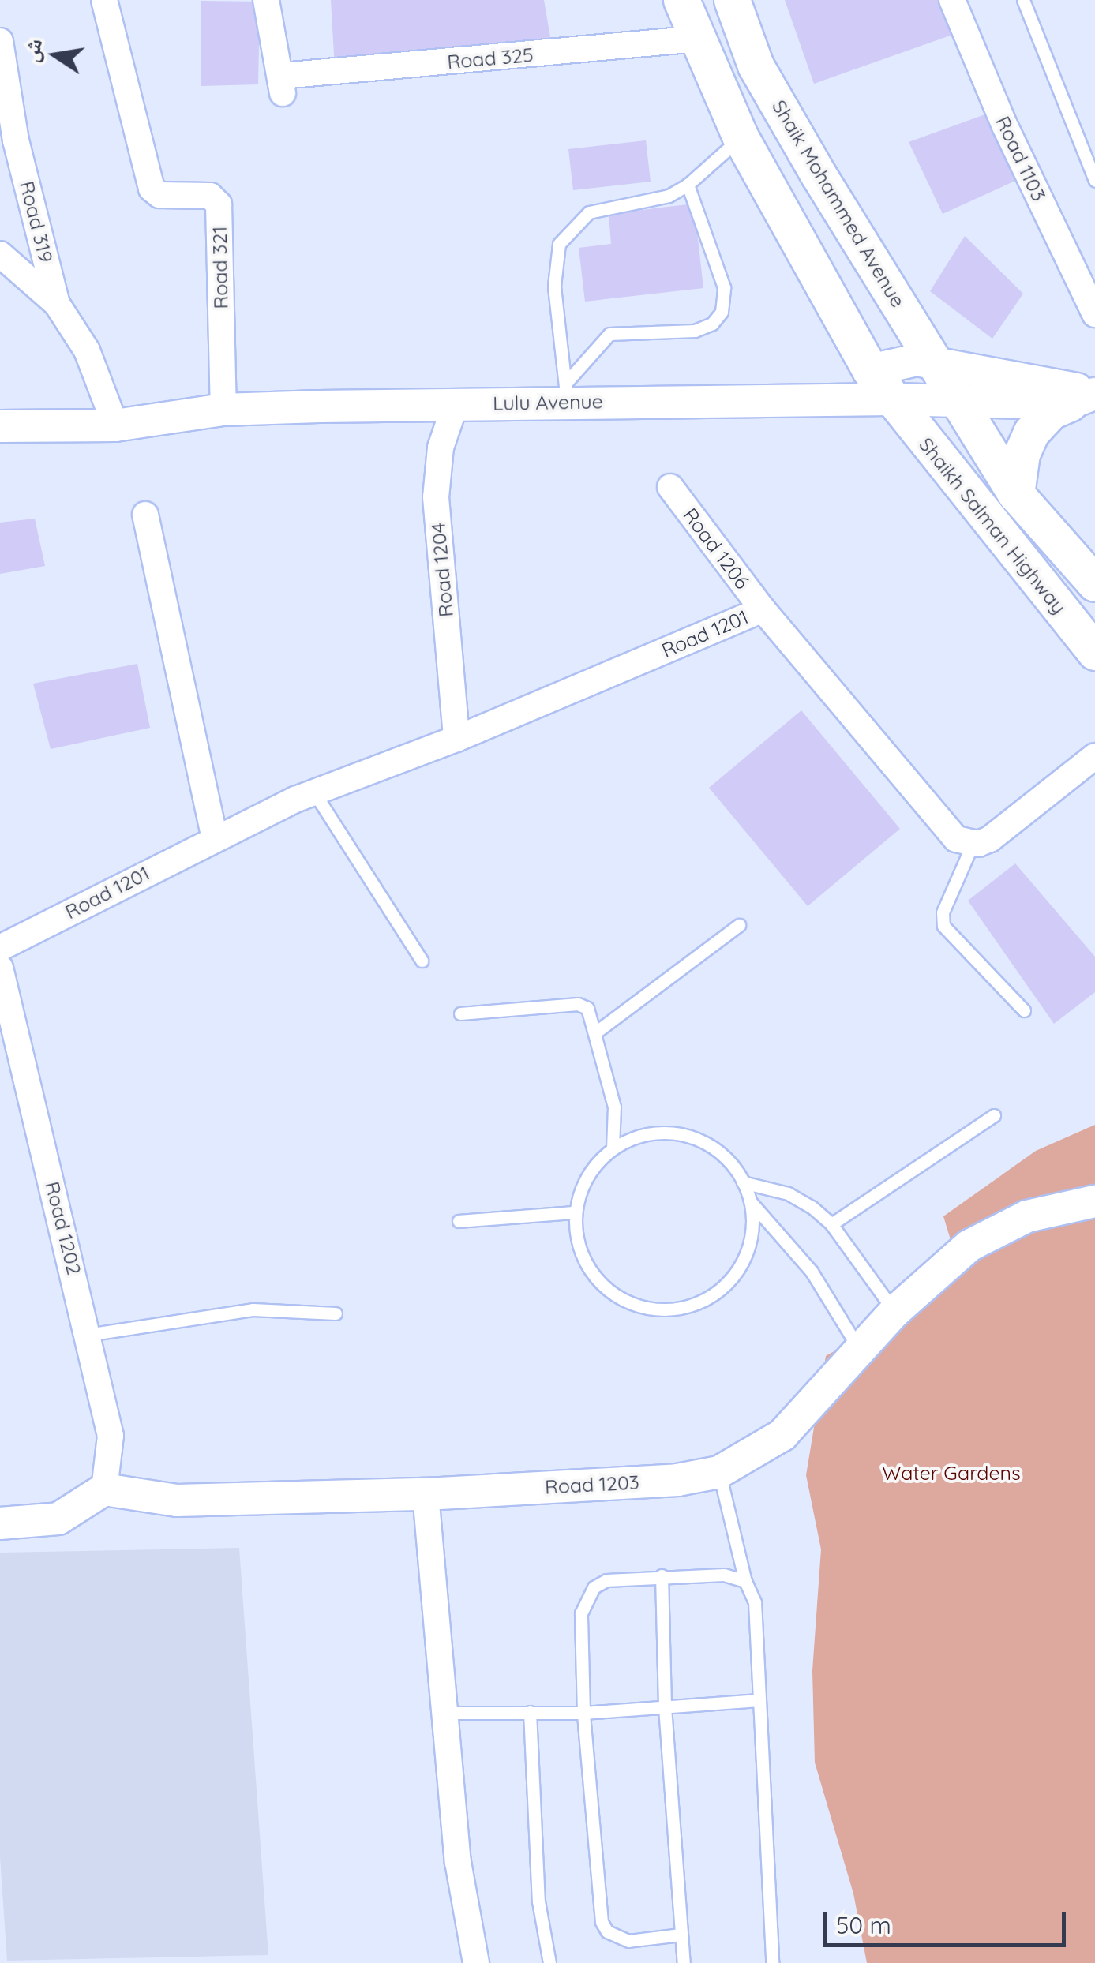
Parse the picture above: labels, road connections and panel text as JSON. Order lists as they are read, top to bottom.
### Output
{
  "streets": {
    "main road": ["Shaik Mohammed Avenue", "Shaikh Salman Highway"],
    "street": [
      "Road 325",
      "Road 1103",
      "Road 319",
      "Road 321",
      "Lulu Avenue",
      "Road 1206",
      "Road 1204",
      "Road 1201",
      "Road 1202",
      "Road 1203"
    ]
  },
  "crossings": [
    ["Shaik Mohammed Avenue", "Lulu Avenue"],
    ["Shaik Mohammed Avenue", "Shaikh Salman Highway"],
    ["Road 319", "Lulu Avenue"],
    ["Road 321", "Lulu Avenue"],
    ["Lulu Avenue", "Shaikh Salman Highway"],
    ["Lulu Avenue", "Road 1204"],
    ["Road 1206", "Road 1201"],
    ["Road 1204", "Road 1201"],
    ["Road 1202", "Road 1203"]
  ],
  "parks": ["Water Gardens"],
  "scale_bar": "50 m",
  "north": "left"
}
